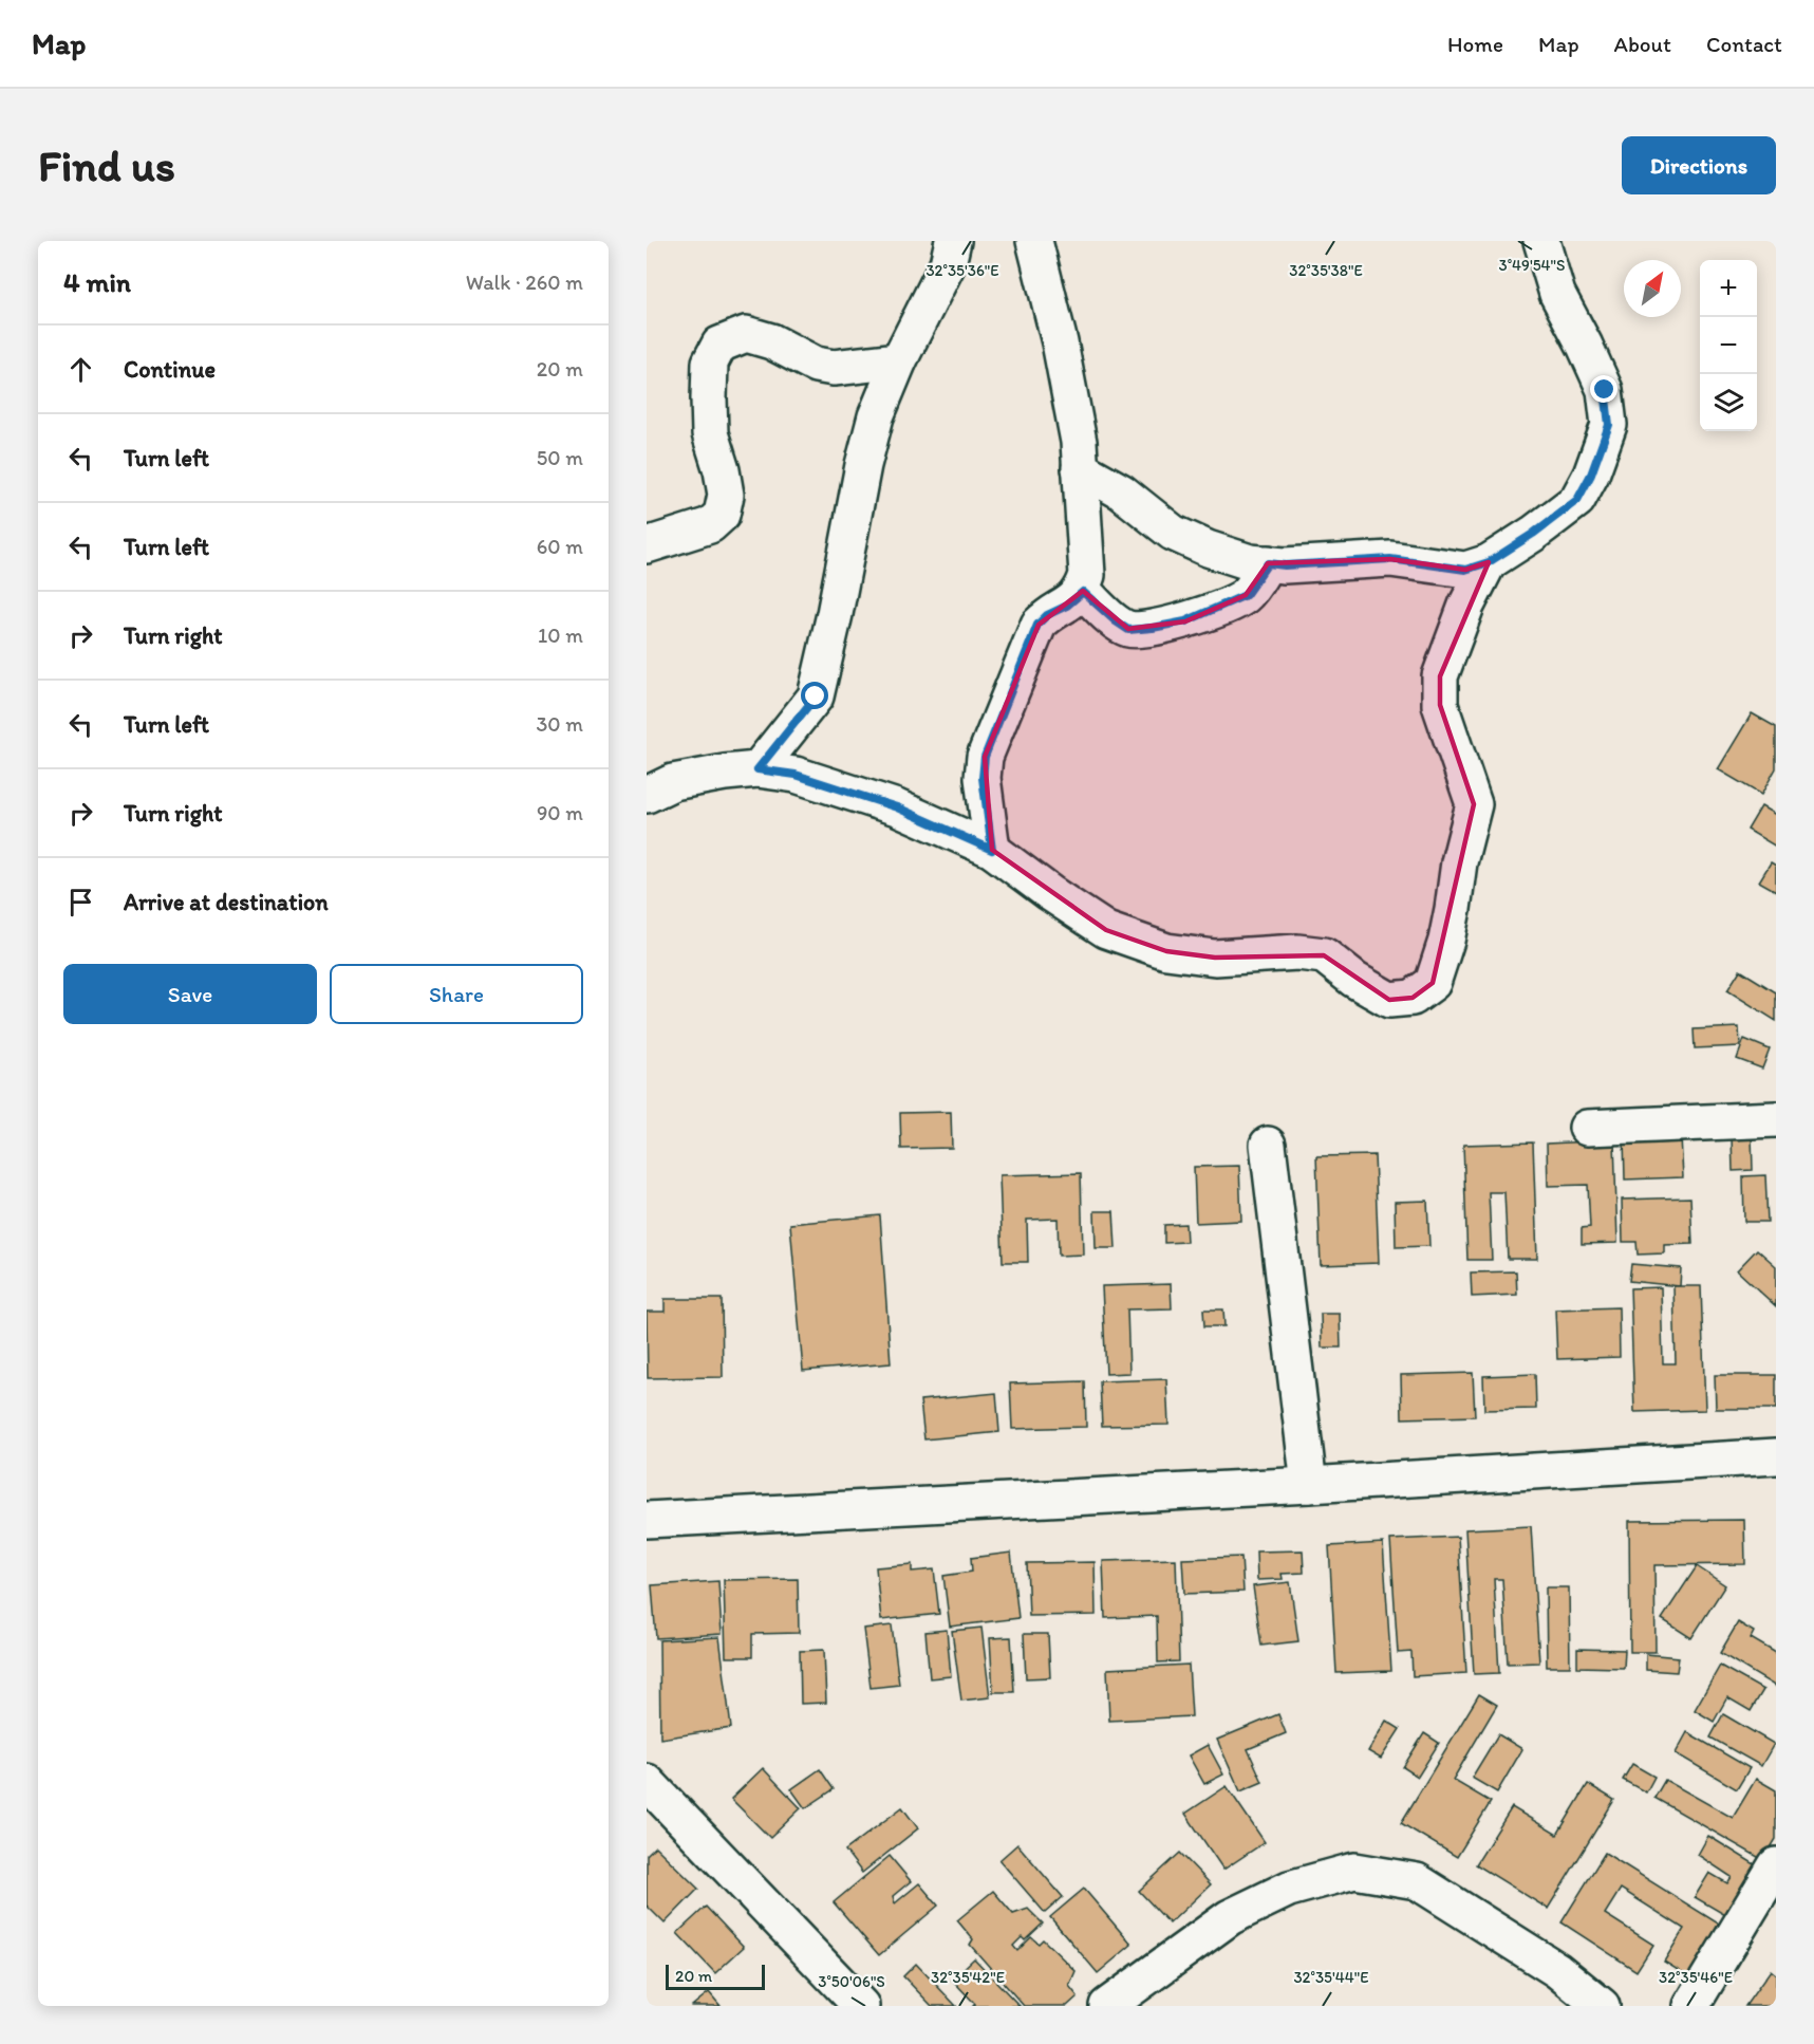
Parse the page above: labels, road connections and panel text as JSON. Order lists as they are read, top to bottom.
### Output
{
  "scale_bar": "20 m",
  "north": "top right",
  "page": {
    "header": "Map",
    "nav": [
      "Home",
      "Map",
      "About",
      "Contact"
    ],
    "buttons": [
      "Directions",
      ["Save", "Share"]
    ],
    "title": "Find us",
    "heading": ["4 min", "Walk · 260 m"],
    "map_buttons": ["+", "−"],
    "list": [
      ["Continue", "20 m"],
      ["Turn left", "50 m"],
      ["Turn left", "60 m"],
      ["Turn right", "10 m"],
      ["Turn left", "30 m"],
      ["Turn right", "90 m"],
      "Arrive at destination"
    ],
    "scale": "20 m"
  },
  "coordinates": [
    "3°49'54\"S",
    "32°35'36\"E",
    "32°35'38\"E",
    "32°35'42\"E",
    "32°35'44\"E",
    "32°35'46\"E",
    "3°50'06\"S"
  ]
}
